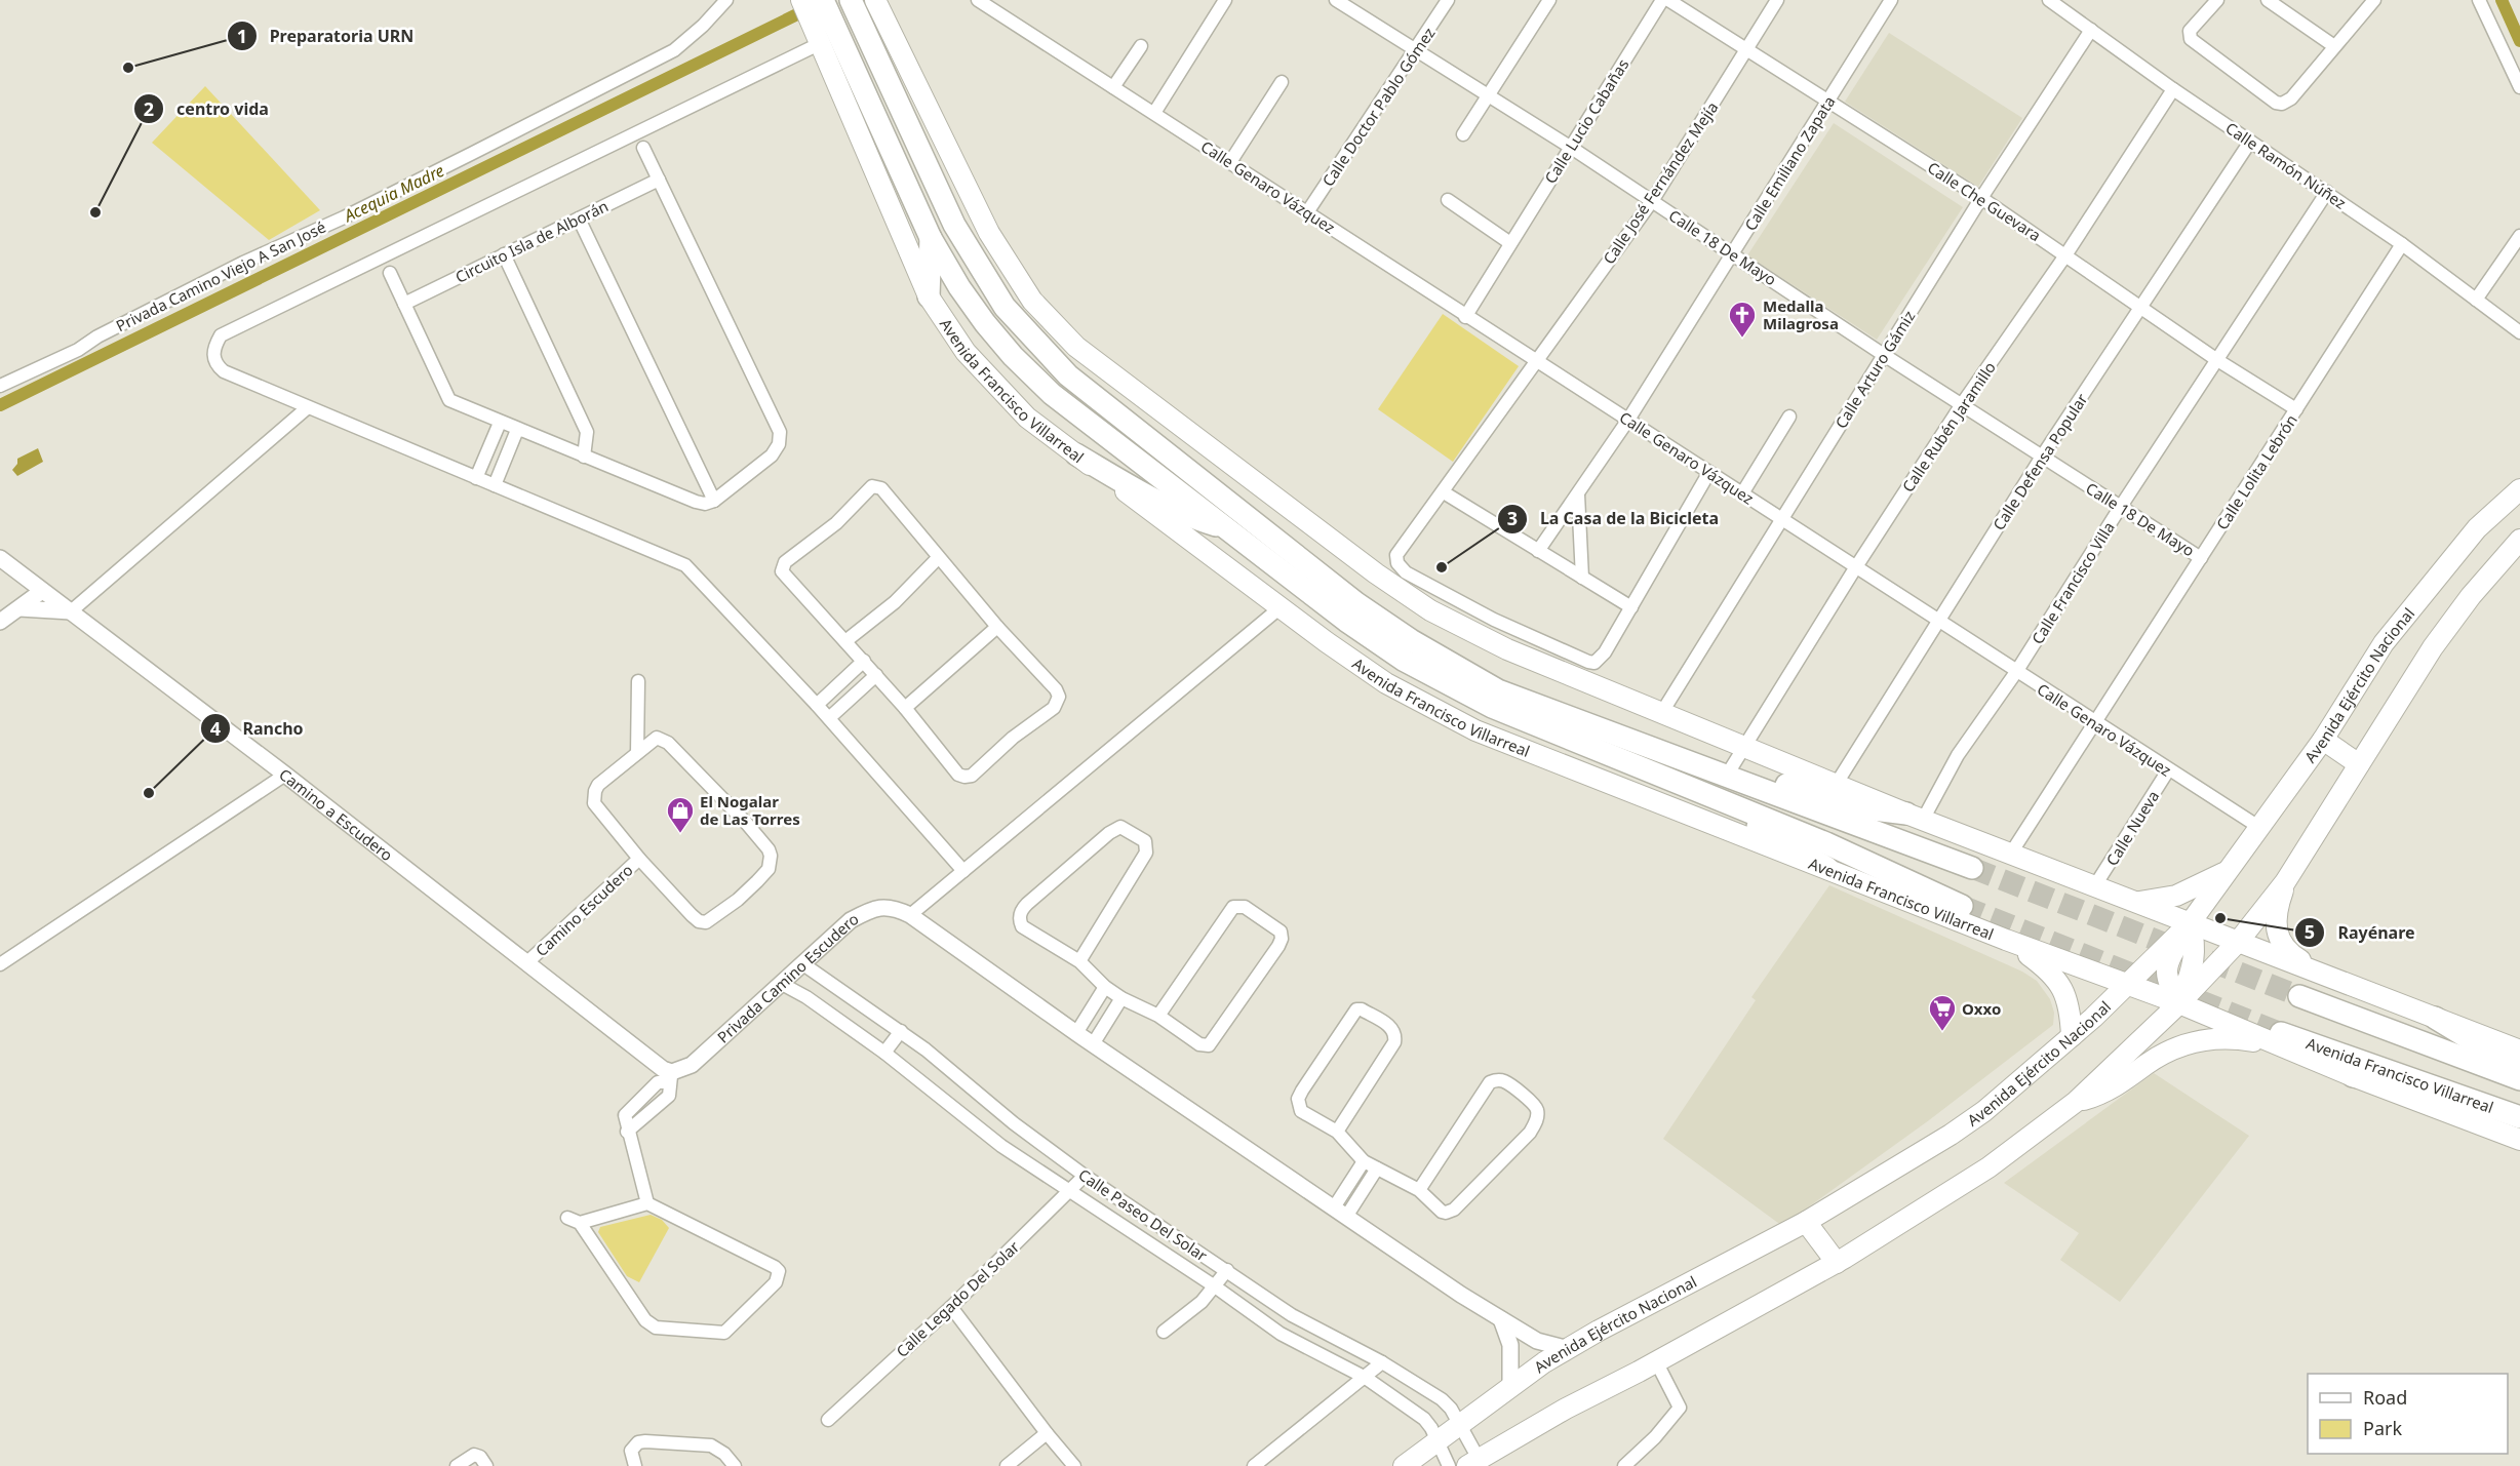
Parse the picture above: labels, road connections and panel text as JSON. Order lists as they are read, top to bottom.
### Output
{
  "streets": {
    "highway": ["Avenida Francisco Villarreal"],
    "main road": ["Avenida Ejército Nacional"],
    "street": [
      "Calle Doctor Pablo Gómez",
      "Calle Lucio Cabañas",
      "Calle Emiliano Zapata",
      "Calle Ramón Núñez",
      "Calle José Fernández Mejía",
      "Calle Genaro Vázquez",
      "Calle Che Guevara",
      "Circuito Isla de Alborán",
      "Calle 18 De Mayo",
      "Privada Camino Viejo A San José",
      "Calle Arturo Gámiz",
      "Calle Rubén Jaramillo",
      "Calle Defensa Popular",
      "Calle Lolita Lebrón",
      "Calle Francisco Villa",
      "Camino a Escudero",
      "Calle Nueva",
      "Camino Escudero",
      "Privada Camino Escudero",
      "Calle Paseo Del Solar",
      "Calle Legado Del Solar"
    ]
  },
  "crossings": [
    ["Calle Doctor Pablo Gómez", "Calle Genaro Vázquez"],
    ["Calle Doctor Pablo Gómez", "Calle 18 De Mayo"],
    ["Calle Lucio Cabañas", "Calle Genaro Vázquez"],
    ["Calle Lucio Cabañas", "Calle 18 De Mayo"],
    ["Calle Emiliano Zapata", "Calle Genaro Vázquez"],
    ["Calle Emiliano Zapata", "Calle Che Guevara"],
    ["Calle Emiliano Zapata", "Calle 18 De Mayo"],
    ["Calle Ramón Núñez", "Calle Arturo Gámiz"],
    ["Calle Ramón Núñez", "Calle Rubén Jaramillo"],
    ["Calle Ramón Núñez", "Calle Defensa Popular"],
    ["Calle Ramón Núñez", "Calle Lolita Lebrón"],
    ["Calle Ramón Núñez", "Calle Francisco Villa"],
    ["Calle José Fernández Mejía", "Calle Genaro Vázquez"],
    ["Calle José Fernández Mejía", "Calle Che Guevara"],
    ["Calle José Fernández Mejía", "Calle 18 De Mayo"],
    ["Calle Genaro Vázquez", "Calle Arturo Gámiz"],
    ["Calle Genaro Vázquez", "Calle Rubén Jaramillo"],
    ["Calle Genaro Vázquez", "Calle Defensa Popular"],
    ["Calle Genaro Vázquez", "Calle Lolita Lebrón"],
    ["Calle Genaro Vázquez", "Calle Francisco Villa"],
    ["Calle Genaro Vázquez", "Avenida Ejército Nacional"],
    ["Calle Genaro Vázquez", "Calle Nueva"],
    ["Calle Che Guevara", "Calle Arturo Gámiz"],
    ["Calle Che Guevara", "Calle Rubén Jaramillo"],
    ["Calle Che Guevara", "Calle Defensa Popular"],
    ["Calle Che Guevara", "Calle Lolita Lebrón"],
    ["Calle Che Guevara", "Calle Francisco Villa"],
    ["Calle 18 De Mayo", "Calle Arturo Gámiz"],
    ["Calle 18 De Mayo", "Calle Rubén Jaramillo"],
    ["Calle 18 De Mayo", "Calle Defensa Popular"],
    ["Calle 18 De Mayo", "Calle Lolita Lebrón"],
    ["Calle 18 De Mayo", "Calle Francisco Villa"],
    ["Avenida Francisco Villarreal", "Avenida Ejército Nacional"],
    ["Avenida Ejército Nacional", "Calle Paseo Del Solar"],
    ["Camino a Escudero", "Camino Escudero"],
    ["Camino a Escudero", "Privada Camino Escudero"],
    ["Privada Camino Escudero", "Calle Paseo Del Solar"],
    ["Calle Paseo Del Solar", "Calle Legado Del Solar"]
  ],
  "water": ["Acequia Madre"],
  "places": {
    "other": [
      "Preparatoria URN",
      "centro vida",
      "La Casa de la Bicicleta",
      "Rancho",
      "Rayénare"
    ],
    "church": ["Medalla Milagrosa"],
    "shop": ["El Nogalar de Las Torres"],
    "supermarket": ["Oxxo"]
  },
  "legend": ["Road", "Park"]
}
